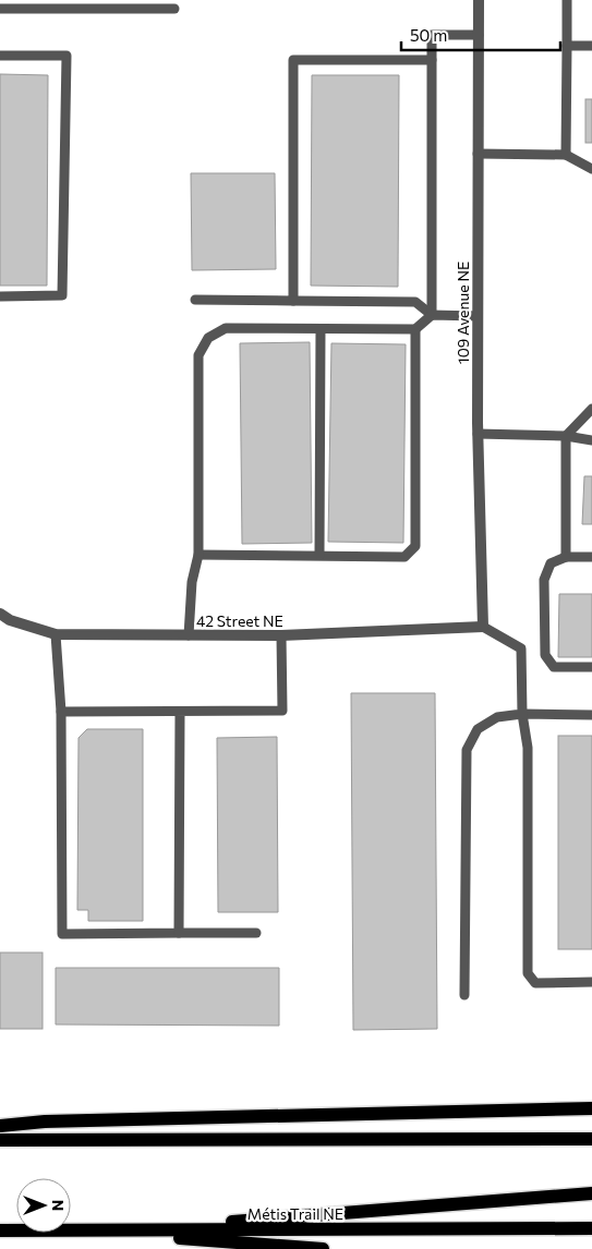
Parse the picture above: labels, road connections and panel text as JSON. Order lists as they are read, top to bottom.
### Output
{
  "streets": {
    "main road": ["Métis Trail NE"],
    "street": ["109 Avenue NE", "42 Street NE"]
  },
  "crossings": [
    ["109 Avenue NE", "42 Street NE"]
  ],
  "scale_bar": "50 m",
  "north": "right"
}
